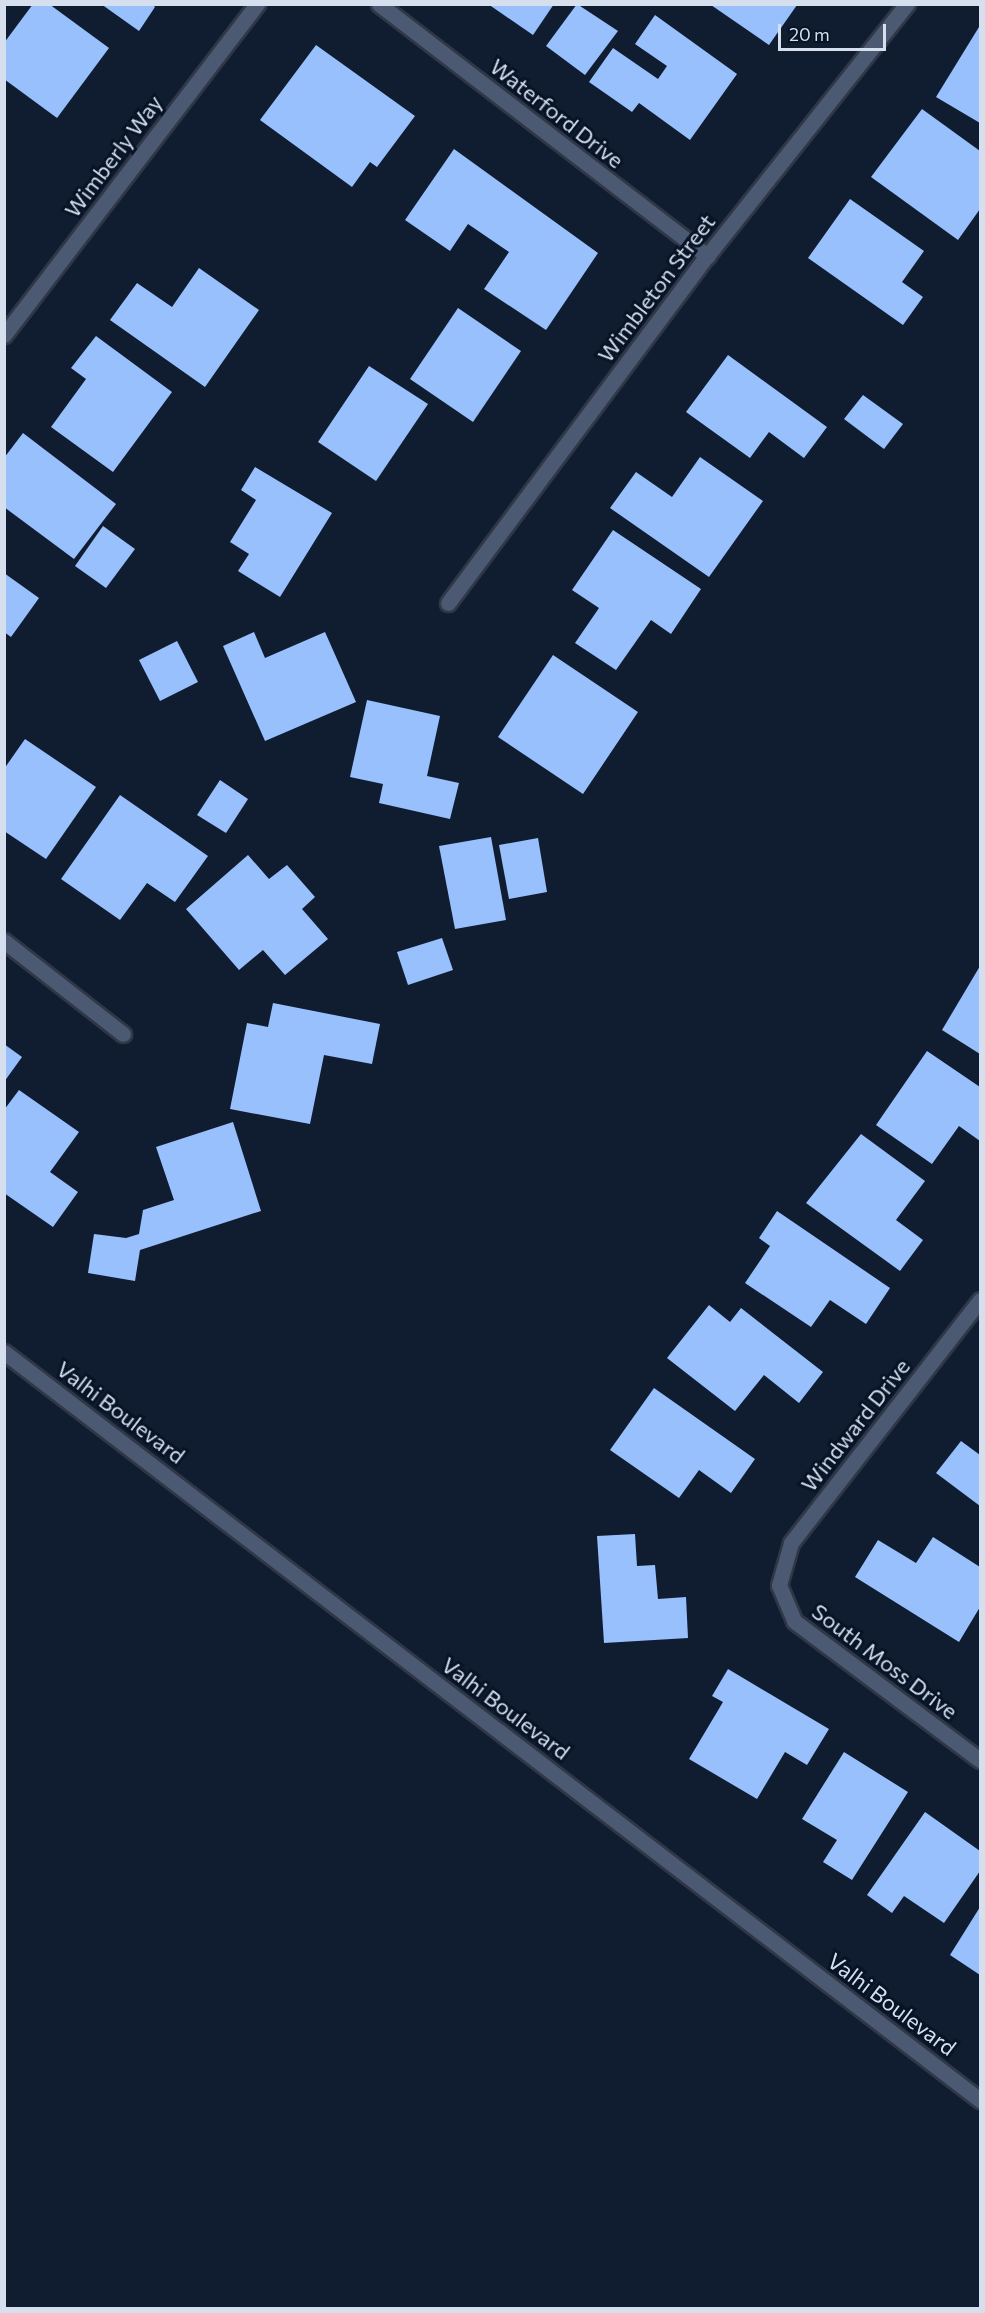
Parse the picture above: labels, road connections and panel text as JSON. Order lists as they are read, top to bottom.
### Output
{
  "streets": {
    "street": [
      "Waterford Drive",
      "Wimberly Way",
      "Wimbleton Street",
      "Valhi Boulevard",
      "Windward Drive",
      "South Moss Drive"
    ]
  },
  "crossings": [
    ["Waterford Drive", "Wimbleton Street"],
    ["Windward Drive", "South Moss Drive"]
  ],
  "scale_bar": "20 m"
}
